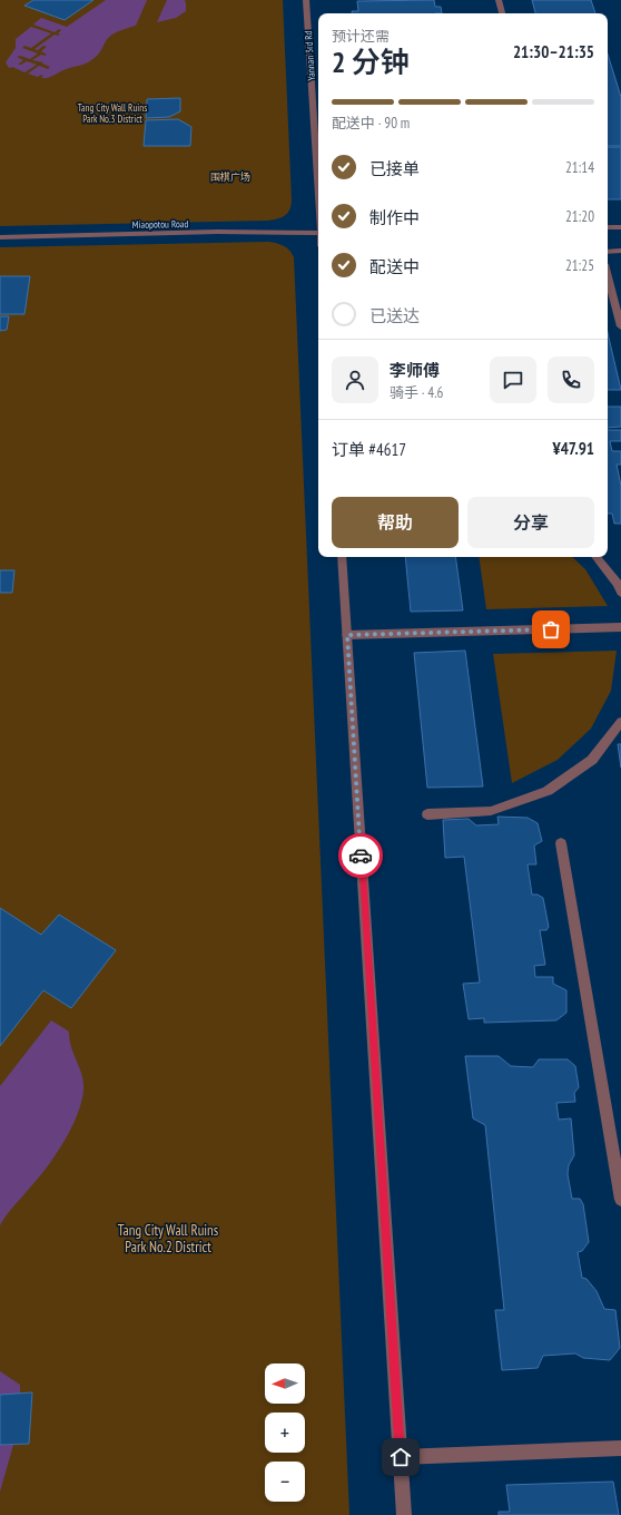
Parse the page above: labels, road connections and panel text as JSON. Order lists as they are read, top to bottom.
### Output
{
  "streets": {
    "street": ["Yannan 3rd Rd", "Miaopotou Road"]
  },
  "parks": ["Tang City Wall Ruins Park No.3 District", "围棋广场", "Tang City Wall Ruins Park No.2 District"],
  "north": "left",
  "page": {
    "heading": ["2 分钟", "预计还需", "21:30–21:35"],
    "panel": [
      "李师傅",
      "骑手 · 4.6",
      "订单 #4617",
      "¥47.91"
    ],
    "bar": "配送中 · 90 m",
    "list": [
      ["已接单", "21:14"],
      ["制作中", "21:20"],
      ["配送中", "21:25"],
      "已送达"
    ],
    "buttons": ["帮助", "分享"],
    "map_buttons": ["+", "−"]
  }
}
